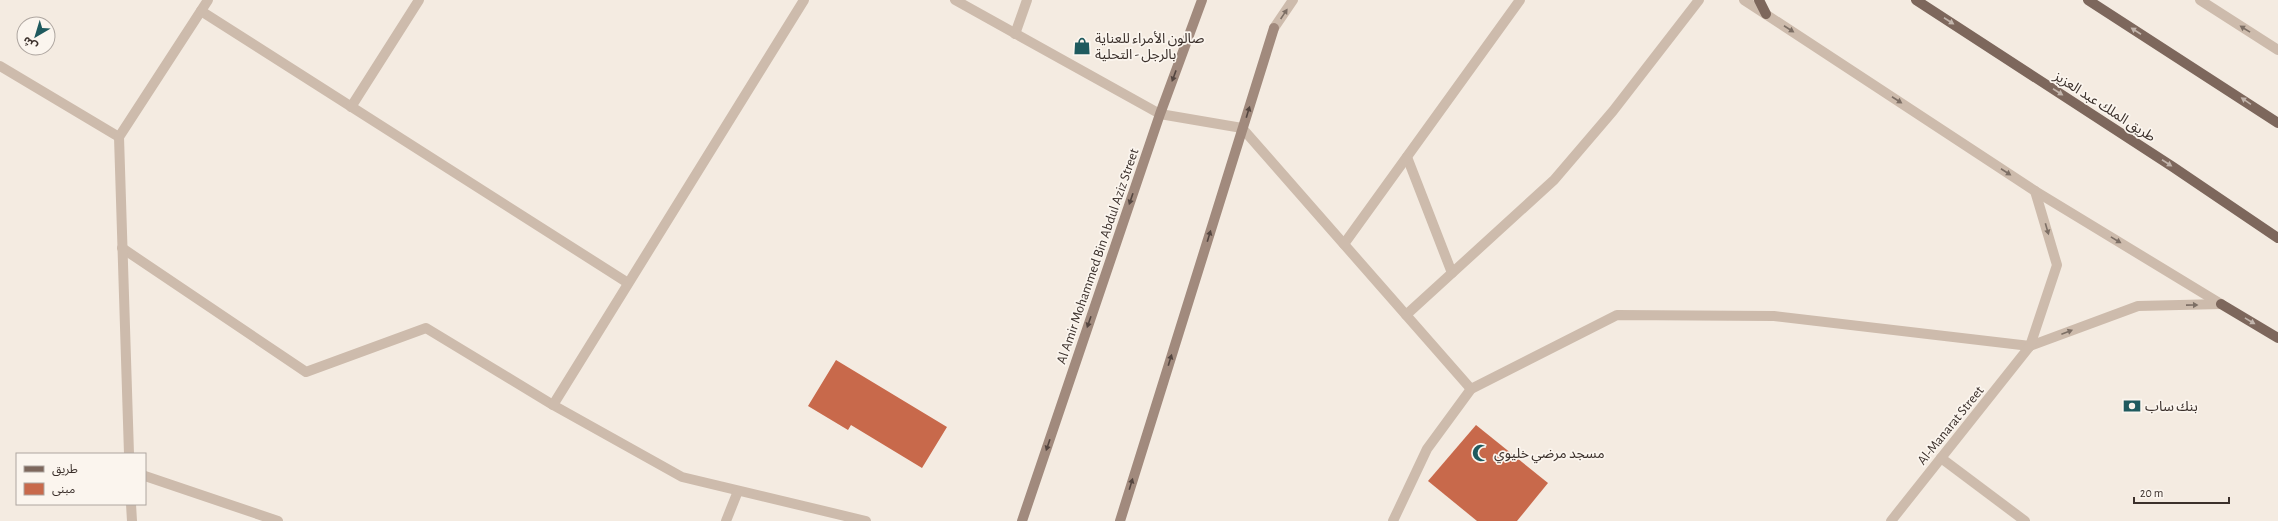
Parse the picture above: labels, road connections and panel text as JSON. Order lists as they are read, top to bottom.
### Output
{
  "streets": {
    "main road": ["طريق الملك عبد العزيز", "Al Amir Mohammed Bin Abdul Aziz Street"],
    "street": ["Al-Manarat Street"]
  },
  "one_way": ["طريق الملك عبد العزيز", "Al-Manarat Street"],
  "places": {
    "shop": ["صالون الأمراء للعناية بالرجل - التحلية"],
    "bank": ["بنك ساب"],
    "mosque": ["مسجد مرضي خليوي"]
  },
  "legend": ["طريق", "مبنى"],
  "scale_bar": "20 m",
  "north": "bottom left"
}
